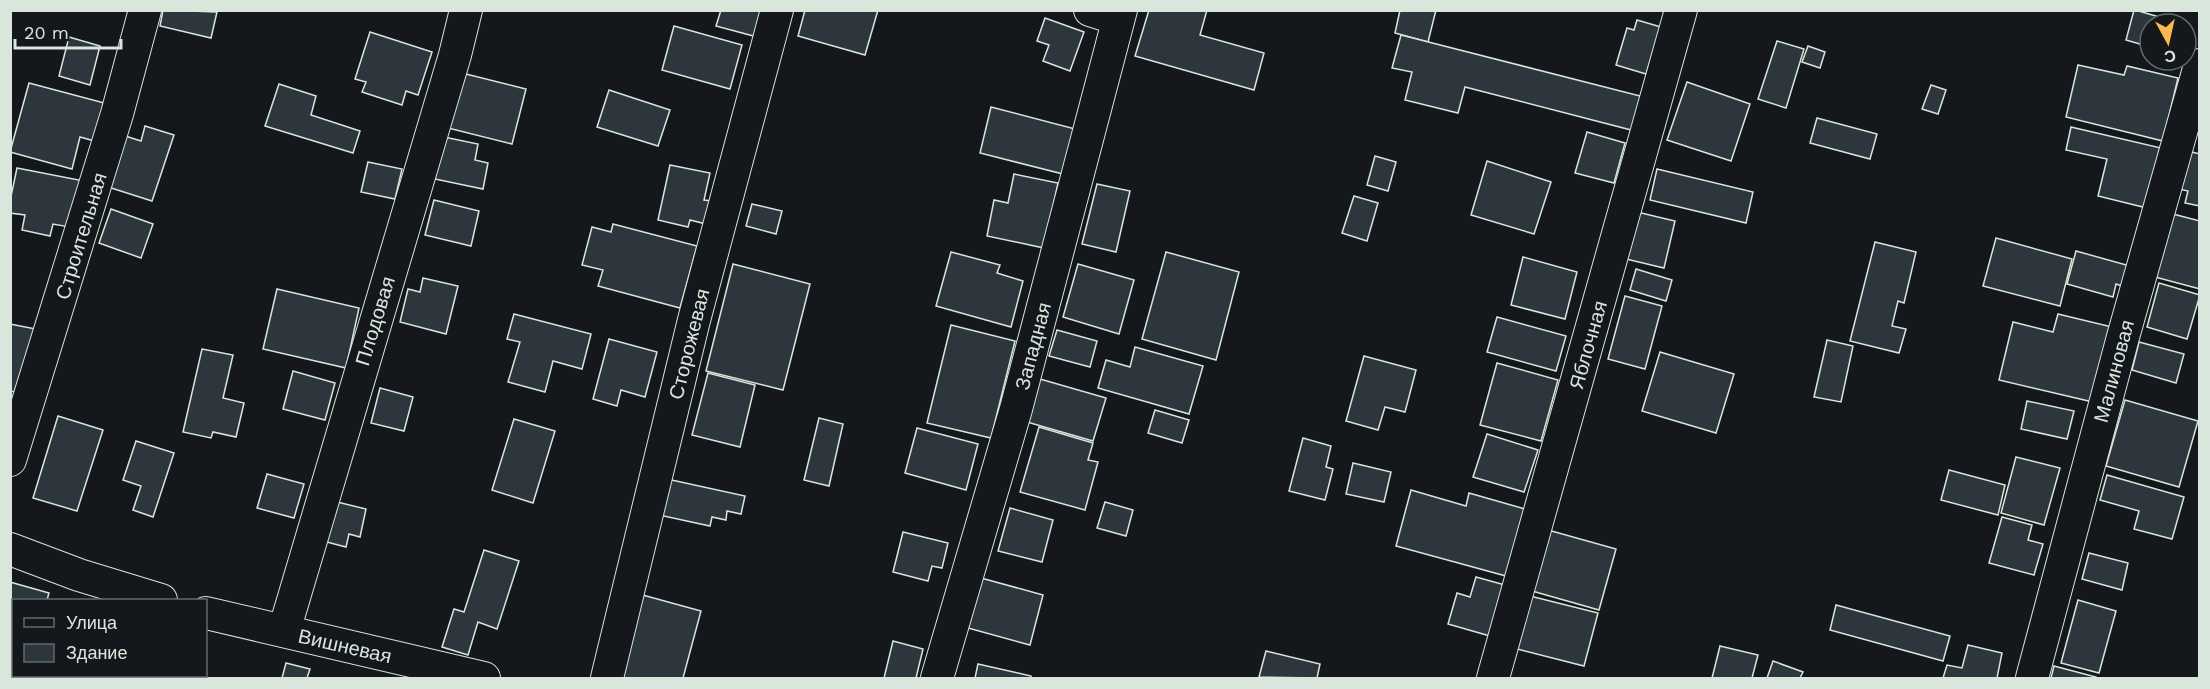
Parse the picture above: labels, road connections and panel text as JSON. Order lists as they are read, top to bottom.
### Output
{
  "streets": {
    "street": [
      "Строительная",
      "Плодовая",
      "Сторожевая",
      "Яблочная",
      "Западная",
      "Малиновая",
      "Вишневая"
    ]
  },
  "crossings": [
    ["Плодовая", "Вишневая"]
  ],
  "legend": ["Улица", "Здание"],
  "scale_bar": "20 m",
  "north": "bottom"
}
